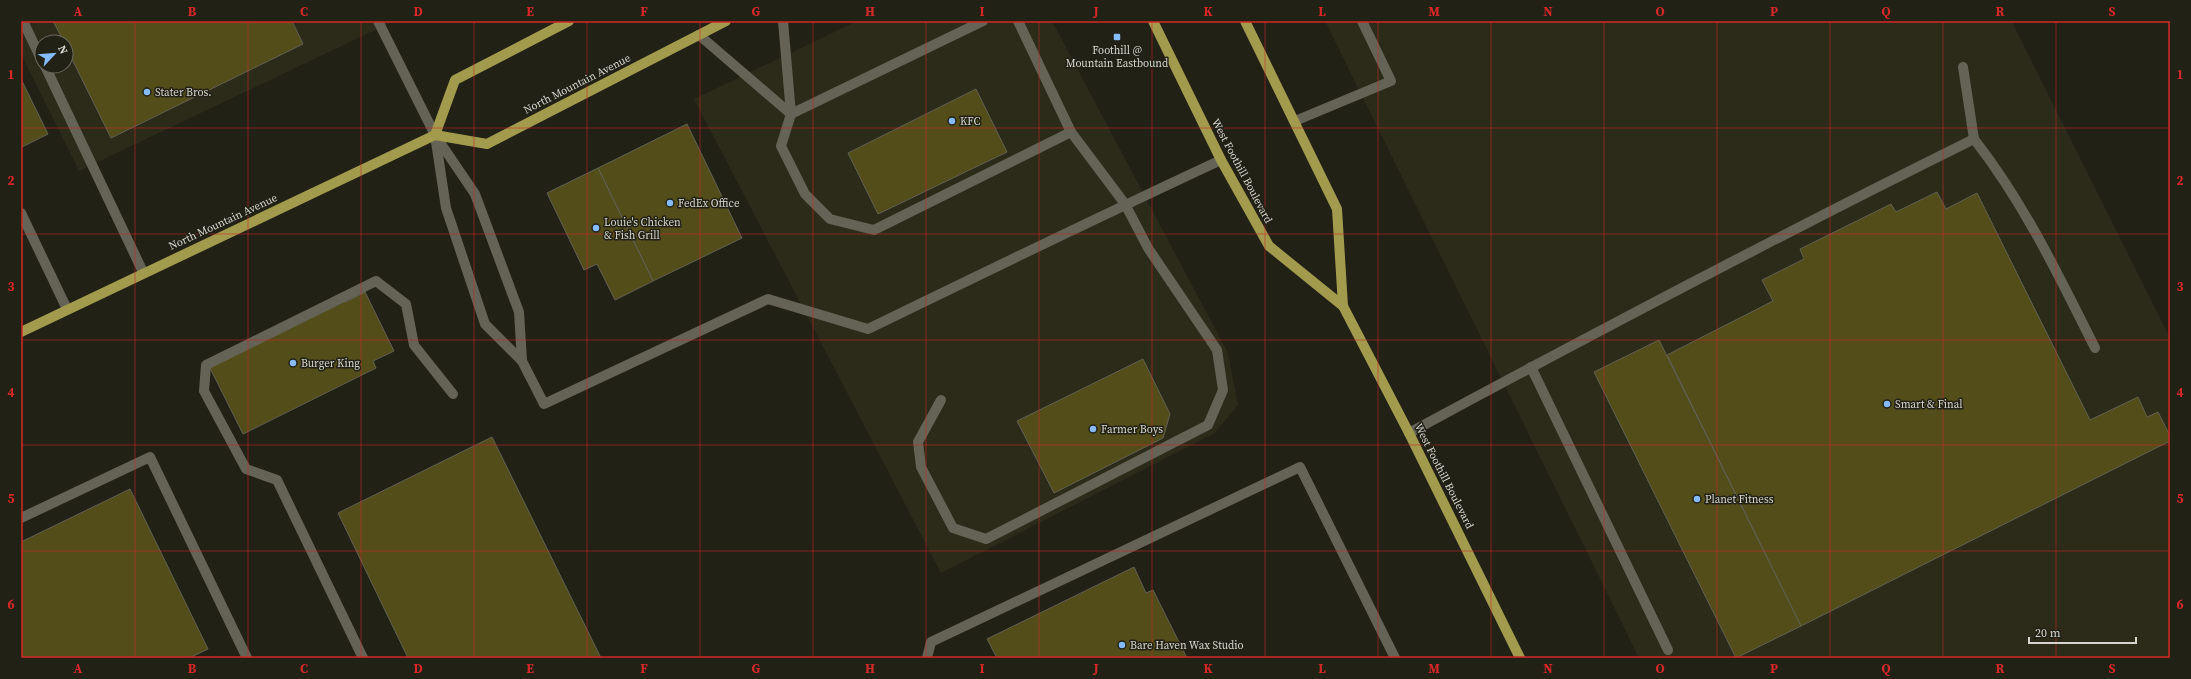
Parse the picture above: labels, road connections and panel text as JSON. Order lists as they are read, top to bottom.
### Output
{
  "streets": {
    "main road": ["North Mountain Avenue", "West Foothill Boulevard"]
  },
  "places": {
    "transit": ["Foothill @ Mountain Eastbound"],
    "other": [
      "Stater Bros.",
      "KFC",
      "FedEx Office",
      "Louie's Chicken & Fish Grill",
      "Burger King",
      "Smart & Final",
      "Farmer Boys",
      "Planet Fitness",
      "Bare Haven Wax Studio"
    ]
  },
  "scale_bar": "20 m",
  "north": "top right",
  "grid": {
    "columns": [
      "A",
      "B",
      "C",
      "D",
      "E",
      "F",
      "G",
      "H",
      "I",
      "J",
      "K",
      "L",
      "M",
      "N",
      "O",
      "P",
      "Q",
      "R",
      "S"
    ],
    "rows": [
      "1",
      "2",
      "3",
      "4",
      "5",
      "6"
    ]
  }
}
